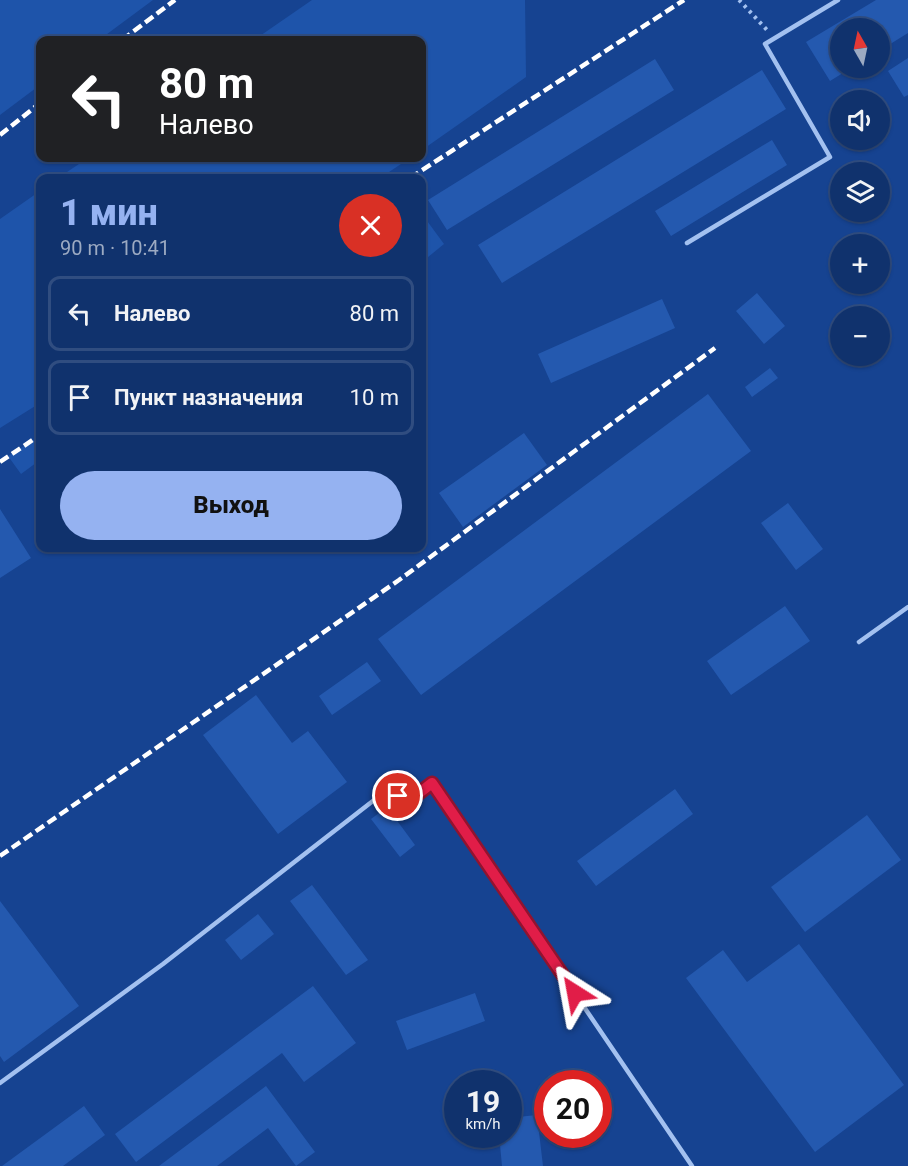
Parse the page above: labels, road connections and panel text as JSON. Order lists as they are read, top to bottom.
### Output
{
  "north": "top",
  "page": {
    "map_buttons": ["+", "−"],
    "turn": ["80 m", "Налево"],
    "heading": ["1 мин", "90 m · 10:41"],
    "list": [
      {
        "name": "Налево",
        "value": "80 m"
      },
      {
        "name": "Пункт назначения",
        "value": "10 m"
      }
    ],
    "buttons": "Выход",
    "speed": "19 km/h",
    "limit": "20"
  }
}
